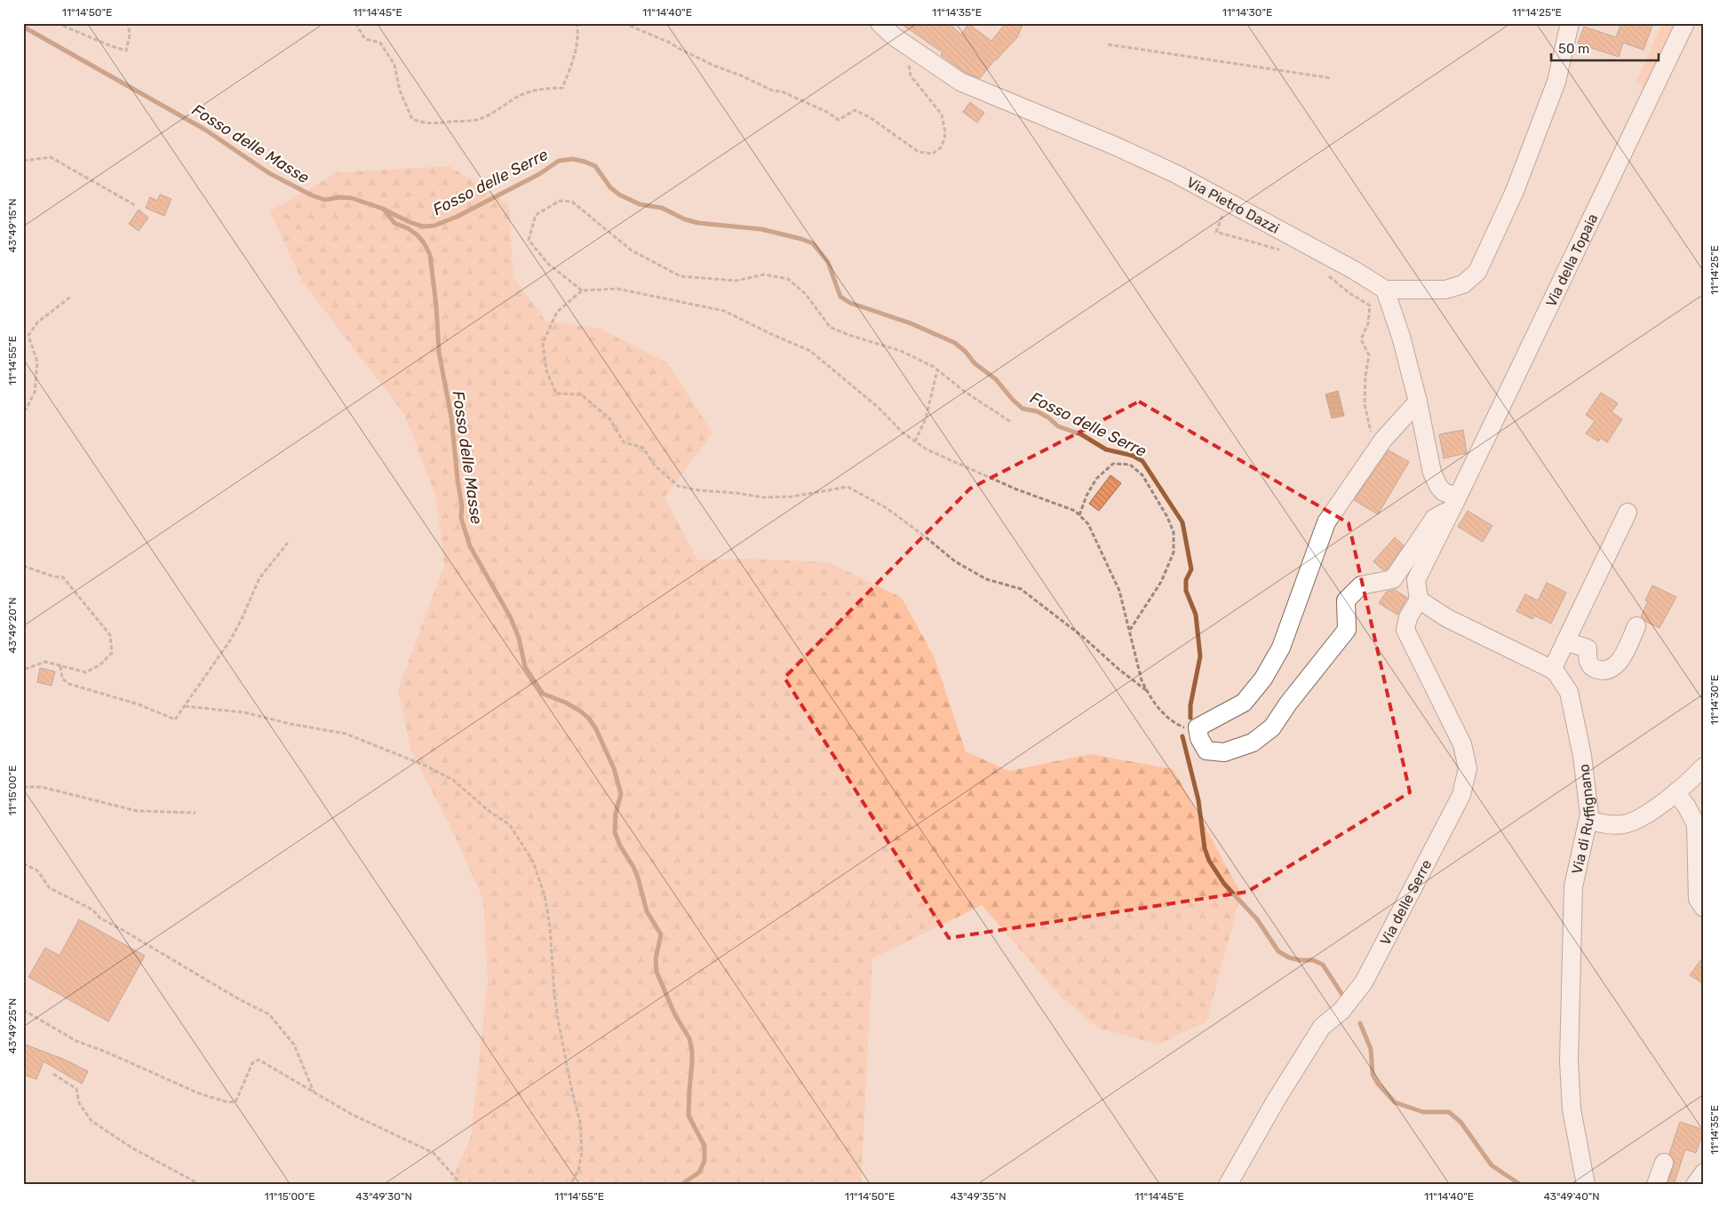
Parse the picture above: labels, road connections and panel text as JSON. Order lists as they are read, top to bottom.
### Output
{
  "streets": {
    "street": [
      "Via Pietro Dazzi",
      "Via della Topaia",
      "Via di Ruffignano",
      "Via delle Serre"
    ]
  },
  "crossings": [
    ["Via di Ruffignano", "Via delle Serre"]
  ],
  "water": ["Fosso delle Masse", "Fosso delle Serre"],
  "scale_bar": "50 m",
  "coordinates": [
    "11°14'50\"E",
    "11°14'45\"E",
    "11°14'40\"E",
    "11°14'35\"E",
    "11°14'30\"E",
    "11°14'25\"E",
    "43°49'15\"N",
    "11°14'55\"E",
    "43°49'20\"N",
    "11°15'00\"E",
    "43°49'25\"N",
    "43°49'30\"N",
    "43°49'35\"N",
    "43°49'40\"N"
  ]
}
